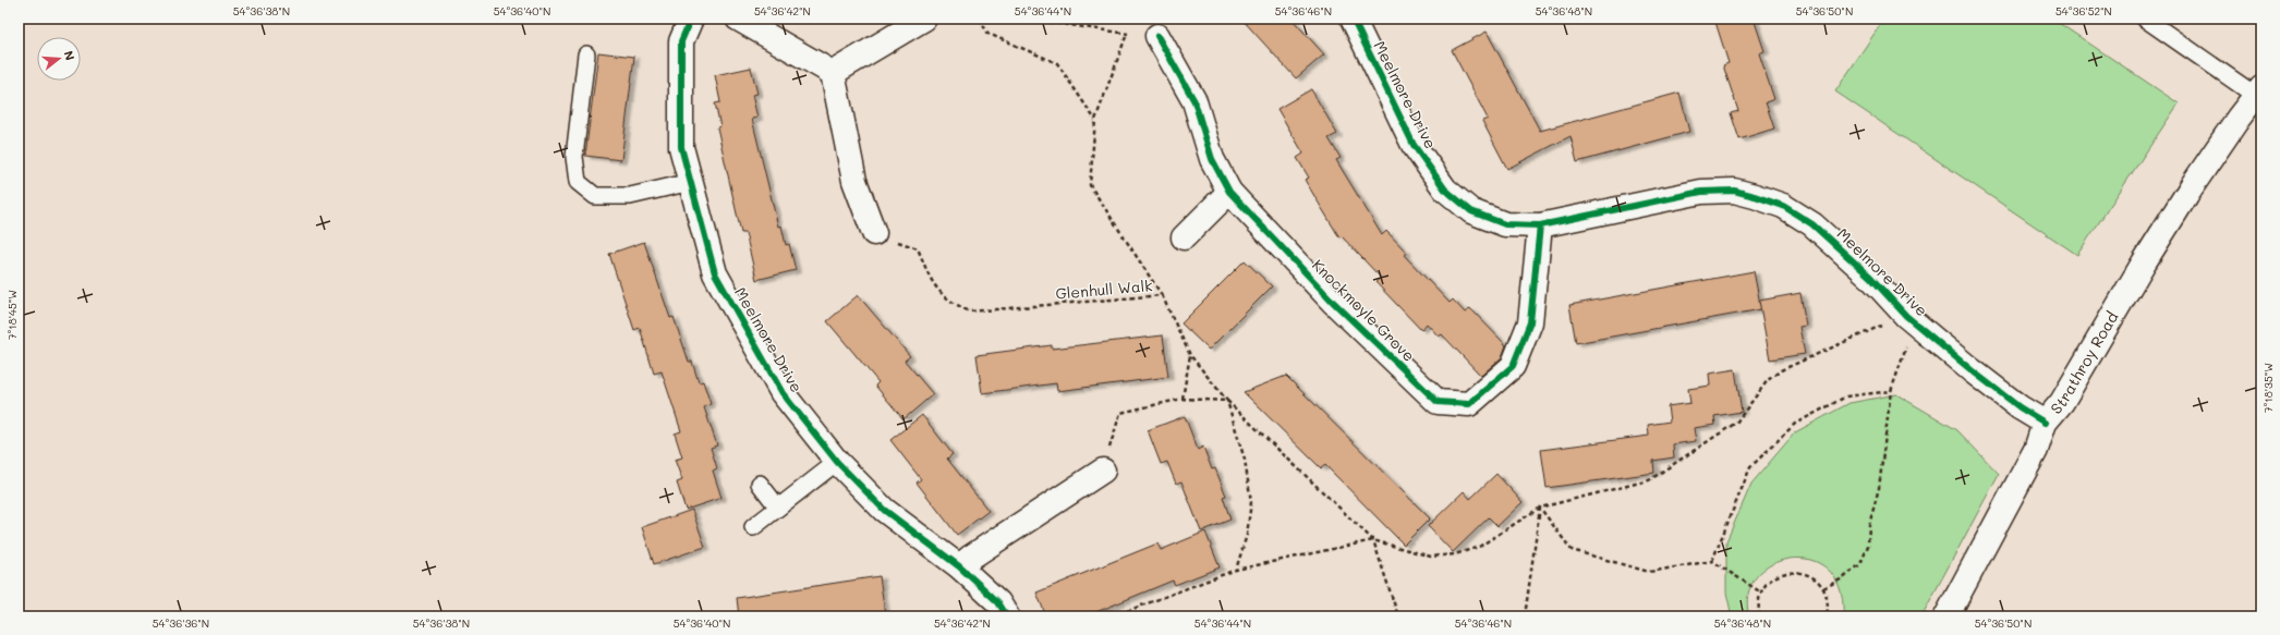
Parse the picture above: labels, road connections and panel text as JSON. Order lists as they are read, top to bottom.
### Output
{
  "streets": {
    "street": ["Meelmore Drive", "Knockmoyle Grove", "Strathroy Road"],
    "path": ["Glenhull Walk"]
  },
  "crossings": [
    ["Meelmore Drive", "Knockmoyle Grove"],
    ["Meelmore Drive", "Strathroy Road"]
  ],
  "north": "right",
  "coordinates": [
    "54°36'38\"N",
    "54°36'40\"N",
    "54°36'42\"N",
    "54°36'44\"N",
    "54°36'46\"N",
    "54°36'48\"N",
    "54°36'50\"N",
    "54°36'52\"N",
    "7°18'45\"W",
    "7°18'35\"W",
    "54°36'36\"N"
  ]
}
